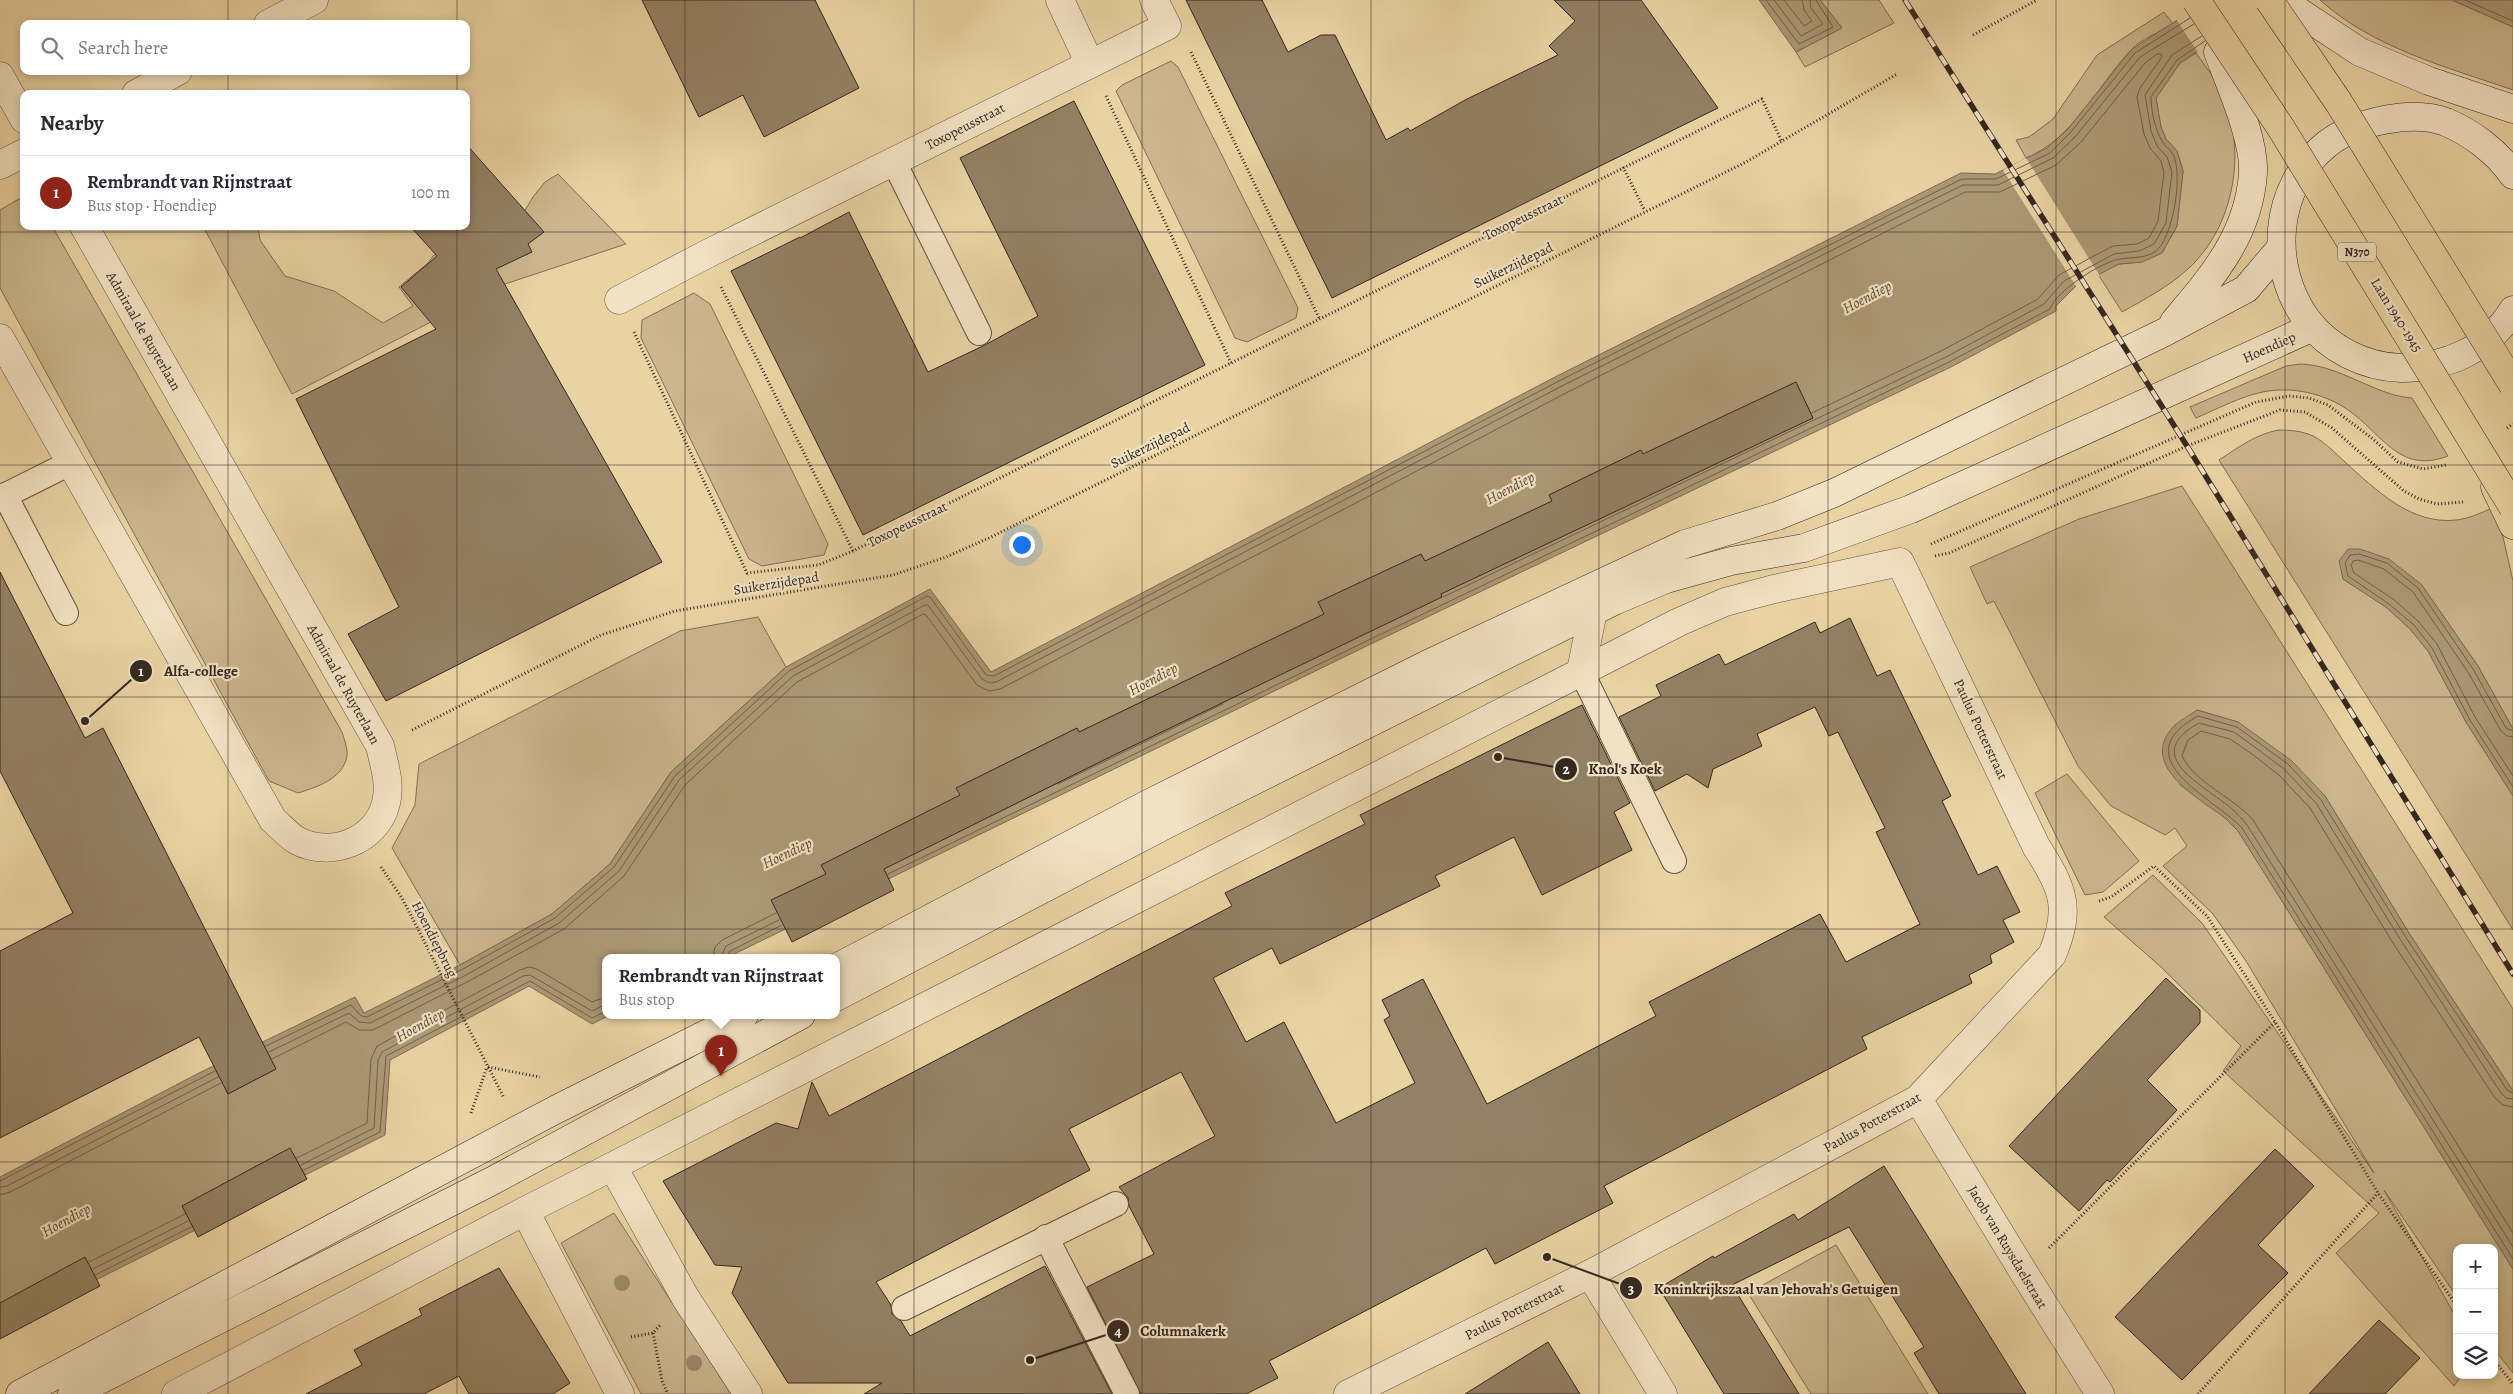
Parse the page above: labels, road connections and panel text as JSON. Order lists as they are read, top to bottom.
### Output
{
  "streets": {
    "highway": ["N370", "Laan 1940-1945"],
    "street": [
      "Toxopeusstraat",
      "Admiraal de Ruyterlaan",
      "Hoendiep",
      "Paulus Potterstraat",
      "Jacob van Ruysdaelstraat"
    ],
    "path": ["Suikerzijdepad", "Hoendiepbrug"]
  },
  "crossings": [
    ["Toxopeusstraat", "Suikerzijdepad"],
    ["Suikerzijdepad", "Admiraal de Ruyterlaan"],
    ["Admiraal de Ruyterlaan", "Hoendiepbrug"],
    ["Paulus Potterstraat", "Jacob van Ruysdaelstraat"]
  ],
  "water": ["Hoendiep"],
  "places": [
    "Alfa-college",
    "Knol's Koek",
    "Koninkrijkszaal van Jehovah's Getuigen",
    "Columnakerk"
  ],
  "page": {
    "search": "Search here",
    "heading": "Nearby",
    "list": [
      {
        "mark": "1",
        "name": "Rembrandt van Rijnstraat",
        "note": "Bus stop · Hoendiep",
        "value": "100 m"
      }
    ],
    "popup": ["Rembrandt van Rijnstraat", "Bus stop"],
    "pins": "1",
    "map_buttons": ["+", "−"]
  }
}
